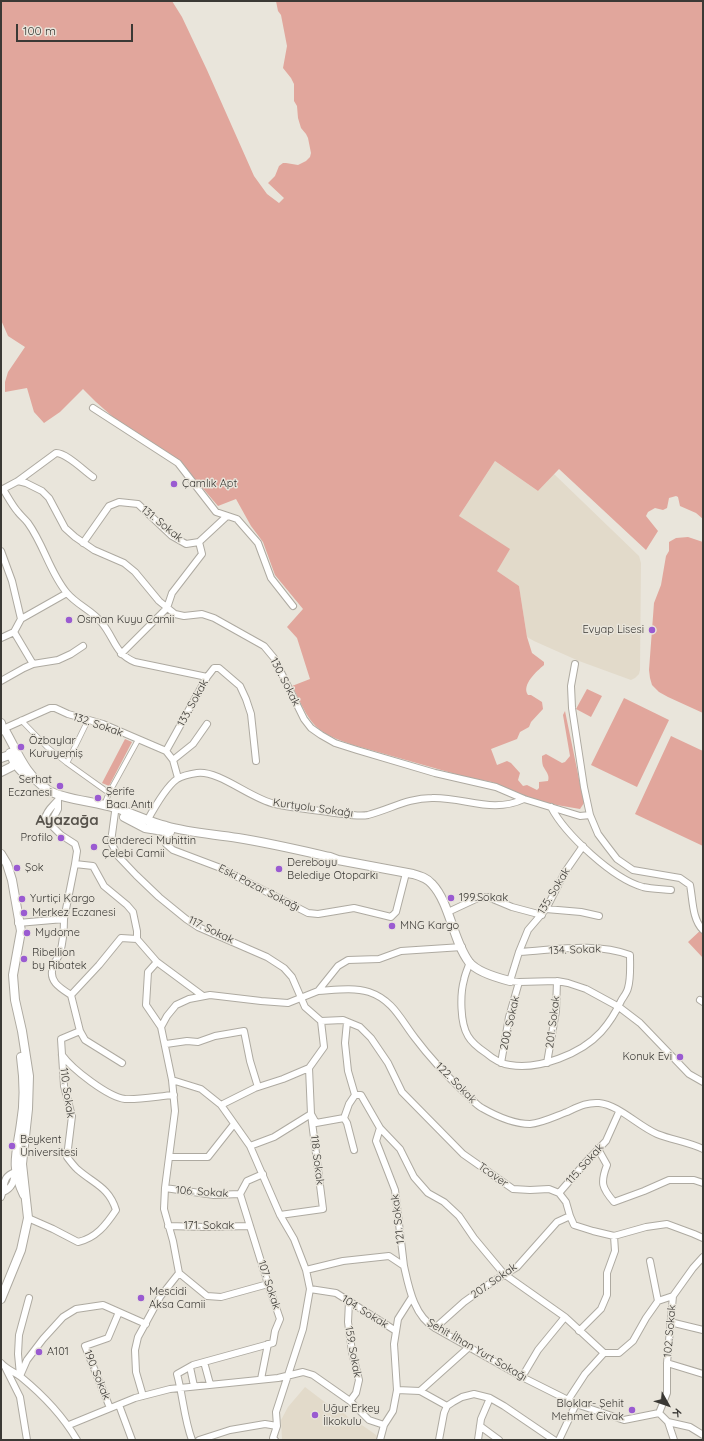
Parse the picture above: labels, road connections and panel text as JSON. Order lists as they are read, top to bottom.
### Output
{
  "streets": {
    "street": [
      "131. Sokak",
      "130. Sokak",
      "133. Sokak",
      "132. Sokak",
      "Kurtyolu Sokağı",
      "Eski Pazar Sokağı",
      "135. Sokak",
      "117. Sokak",
      "134. Sokak",
      "201. Sokak",
      "200. Sokak",
      "122. Sokak",
      "110. Sokak",
      "118. Sokak",
      "115. Sokak",
      "Tcover",
      "106. Sokak",
      "121. Sokak",
      "171. Sokak",
      "207. Sokak",
      "107. Sokak",
      "104. Sokak",
      "102. Sokak",
      "Şehit İlhan Yurt Sokağı",
      "159. Sokak",
      "190. Sokak"
    ]
  },
  "crossings": [
    ["131. Sokak", "130. Sokak"],
    ["130. Sokak", "Kurtyolu Sokağı"],
    ["133. Sokak", "132. Sokak"],
    ["135. Sokak", "134. Sokak"],
    ["117. Sokak", "Tcover"],
    ["122. Sokak", "115. Sokak"],
    ["115. Sokak", "Tcover"],
    ["106. Sokak", "107. Sokak"],
    ["121. Sokak", "Şehit İlhan Yurt Sokağı"],
    ["171. Sokak", "107. Sokak"],
    ["207. Sokak", "Şehit İlhan Yurt Sokağı"],
    ["104. Sokak", "159. Sokak"],
    ["102. Sokak", "Şehit İlhan Yurt Sokağı"]
  ],
  "districts": ["Ayazağa"],
  "places": [
    "Çamlık Apt",
    "Osman Kuyu Camii",
    "Evyap Lisesi",
    "Özbaylar Kuruyemiş",
    "Serhat Eczanesi",
    "Şerife Bacı Anıtı",
    "Profilo",
    "Cendereci Muhittin Çelebi Camii",
    "Şok",
    "Dereboyu Belediye Otoparkı",
    "199.Sokak",
    "Yurtiçi Kargo",
    "Merkez Eczanesi",
    "MNG Kargo",
    "Mydome",
    "Ribellion by Ribatek",
    "Konuk Evi",
    "Beykent Üniversitesi",
    "Mescidi Aksa Camii",
    "A101",
    "Bloklar- Şehit Mehmet Civak",
    "Uğur Erkey İlkokulu"
  ],
  "scale_bar": "100 m",
  "north": "bottom right"
}
